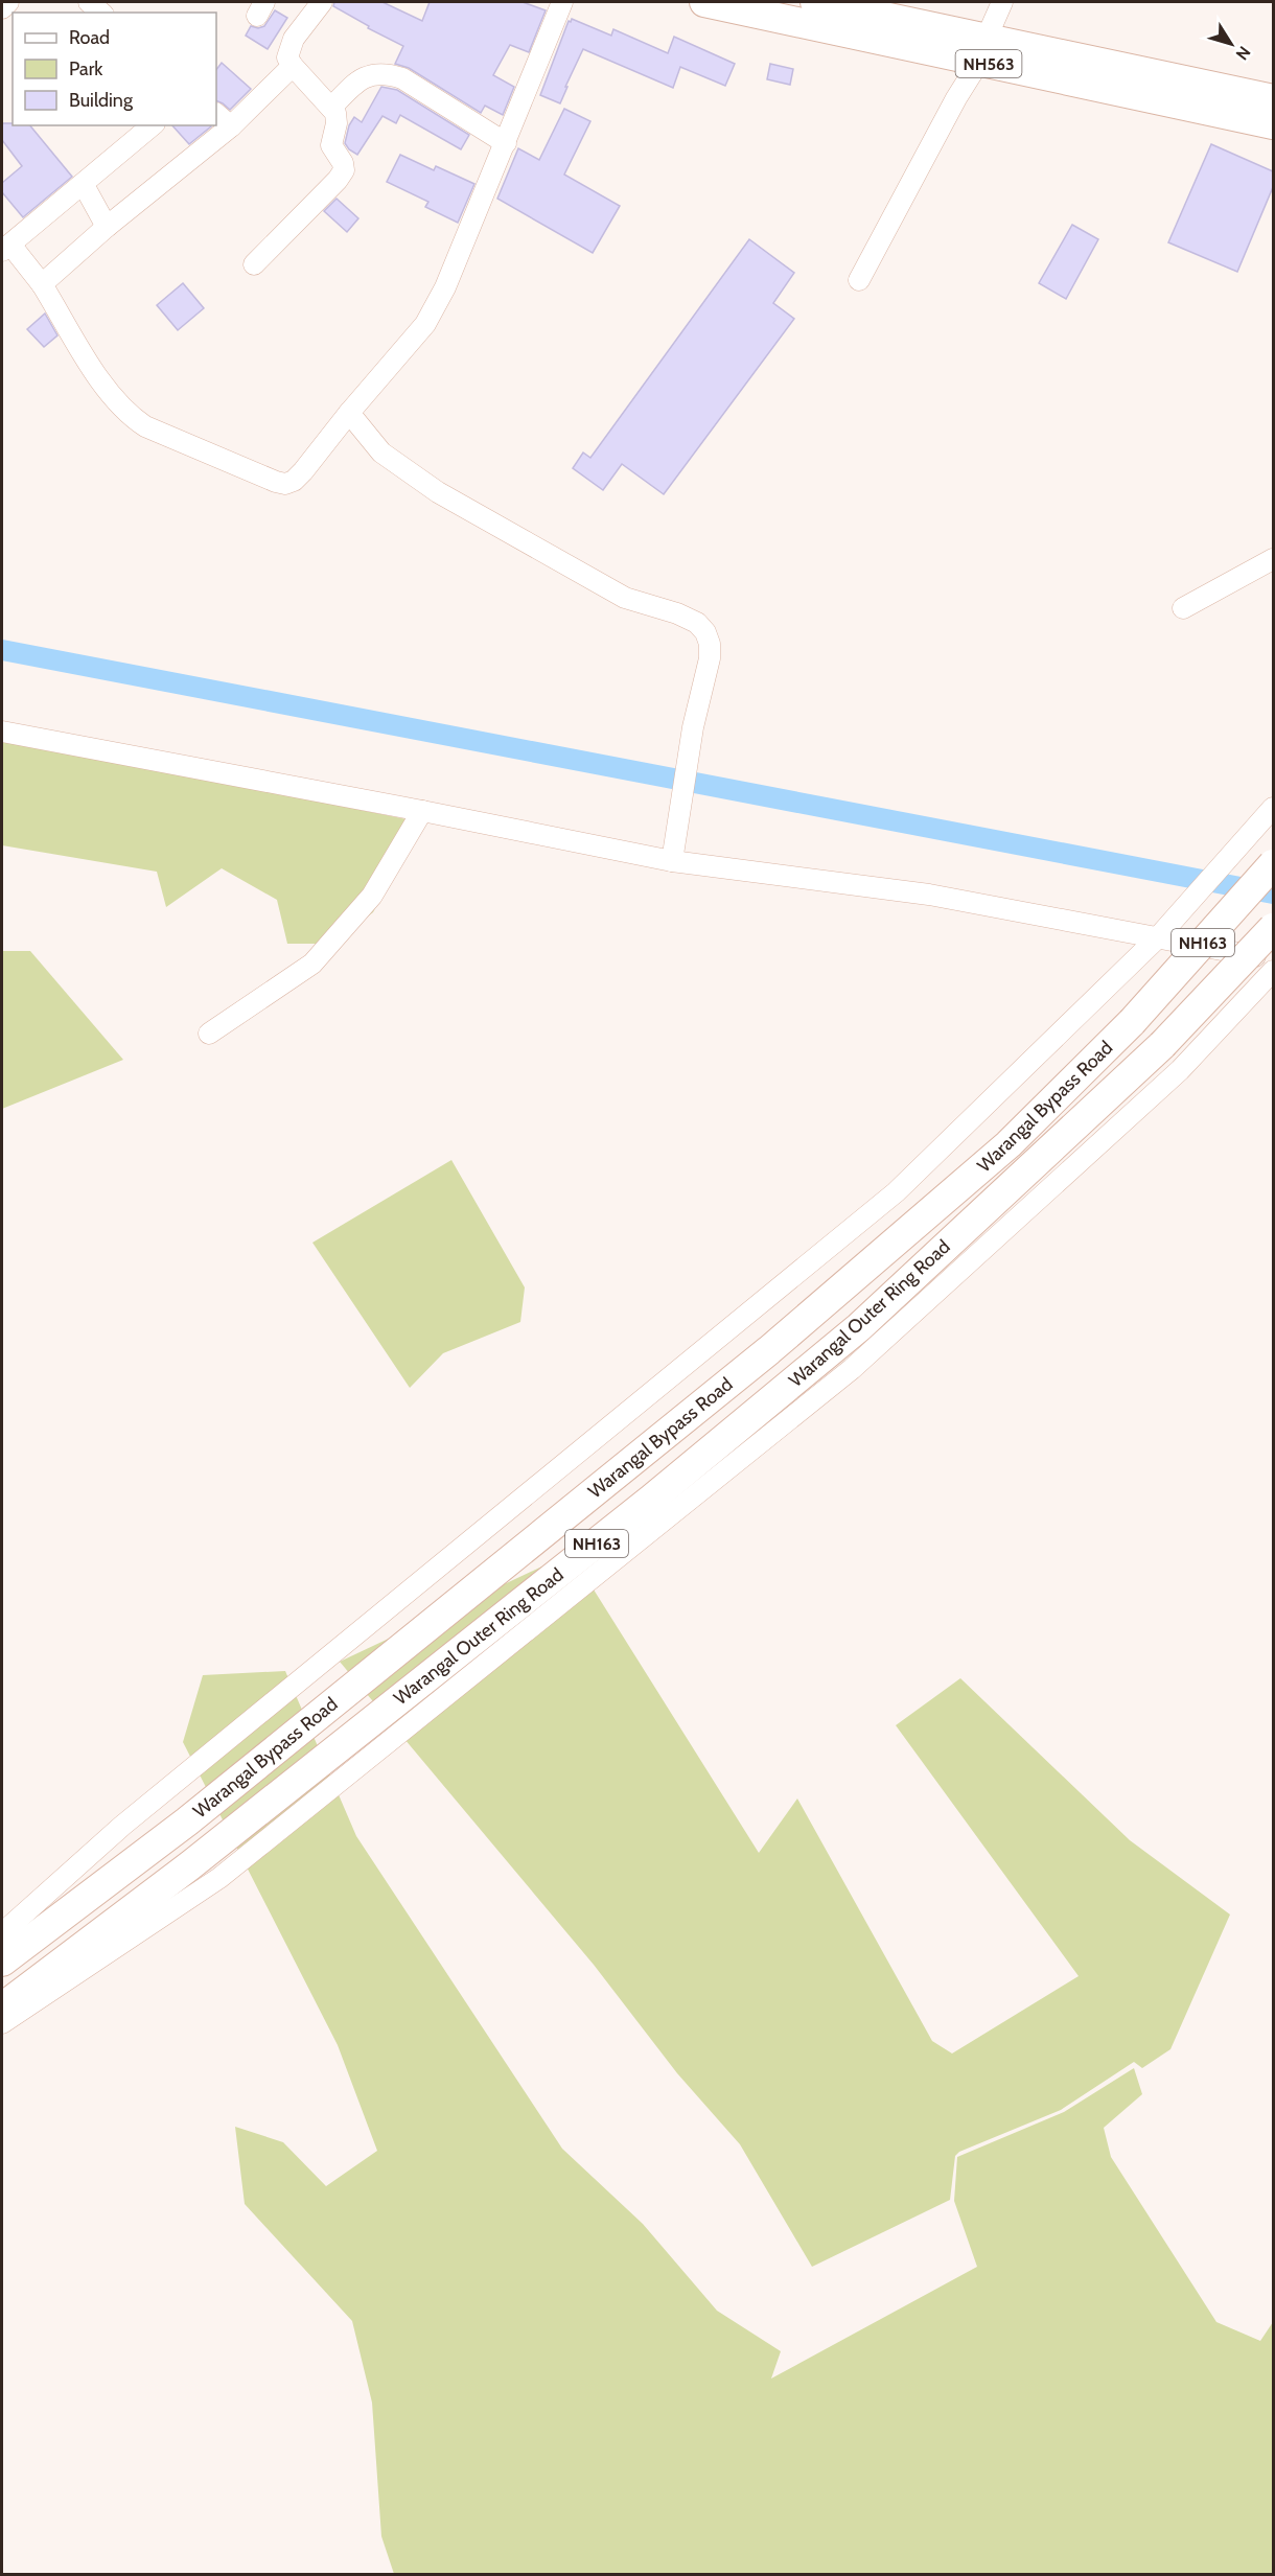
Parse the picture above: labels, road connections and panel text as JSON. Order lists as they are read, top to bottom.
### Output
{
  "streets": {
    "highway": [
      "NH563",
      "NH163",
      "Warangal Bypass Road",
      "Warangal Outer Ring Road"
    ]
  },
  "legend": ["Road", "Park", "Building"],
  "north": "bottom right"
}
